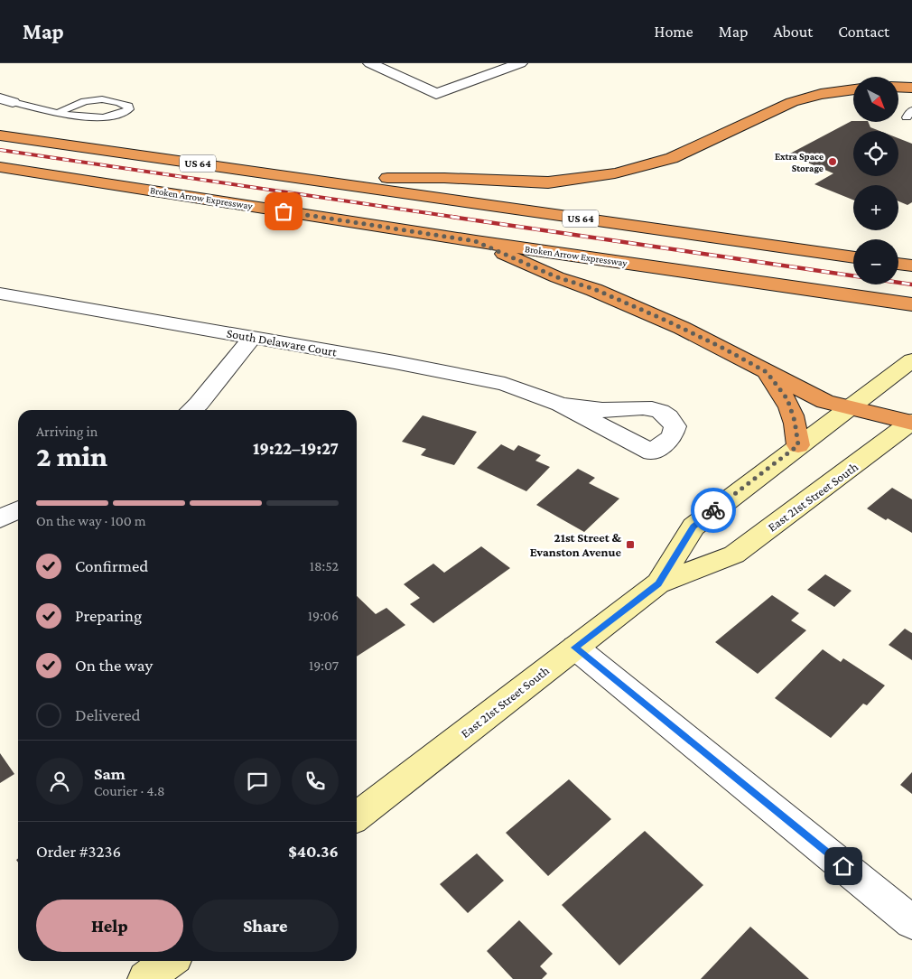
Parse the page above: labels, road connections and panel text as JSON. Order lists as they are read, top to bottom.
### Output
{
  "streets": {
    "highway": ["US 64", "Broken Arrow Expressway"],
    "main road": ["East 21st Street South"],
    "street": ["South Delaware Court"]
  },
  "places": {
    "other": ["Extra Space Storage"],
    "transit": ["21st Street & Evanston Avenue"]
  },
  "north": "bottom right",
  "page": {
    "header": "Map",
    "nav": [
      "Home",
      "Map",
      "About",
      "Contact"
    ],
    "map_buttons": ["+", "−"],
    "heading": ["2 min", "Arriving in", "19:22–19:27"],
    "panel": [
      "Sam",
      "Courier · 4.8",
      "Order #3236",
      "$40.36"
    ],
    "bar": "On the way · 100 m",
    "list": [
      ["Confirmed", "18:52"],
      ["Preparing", "19:06"],
      ["On the way", "19:07"],
      "Delivered"
    ],
    "buttons": ["Help", "Share"]
  }
}
